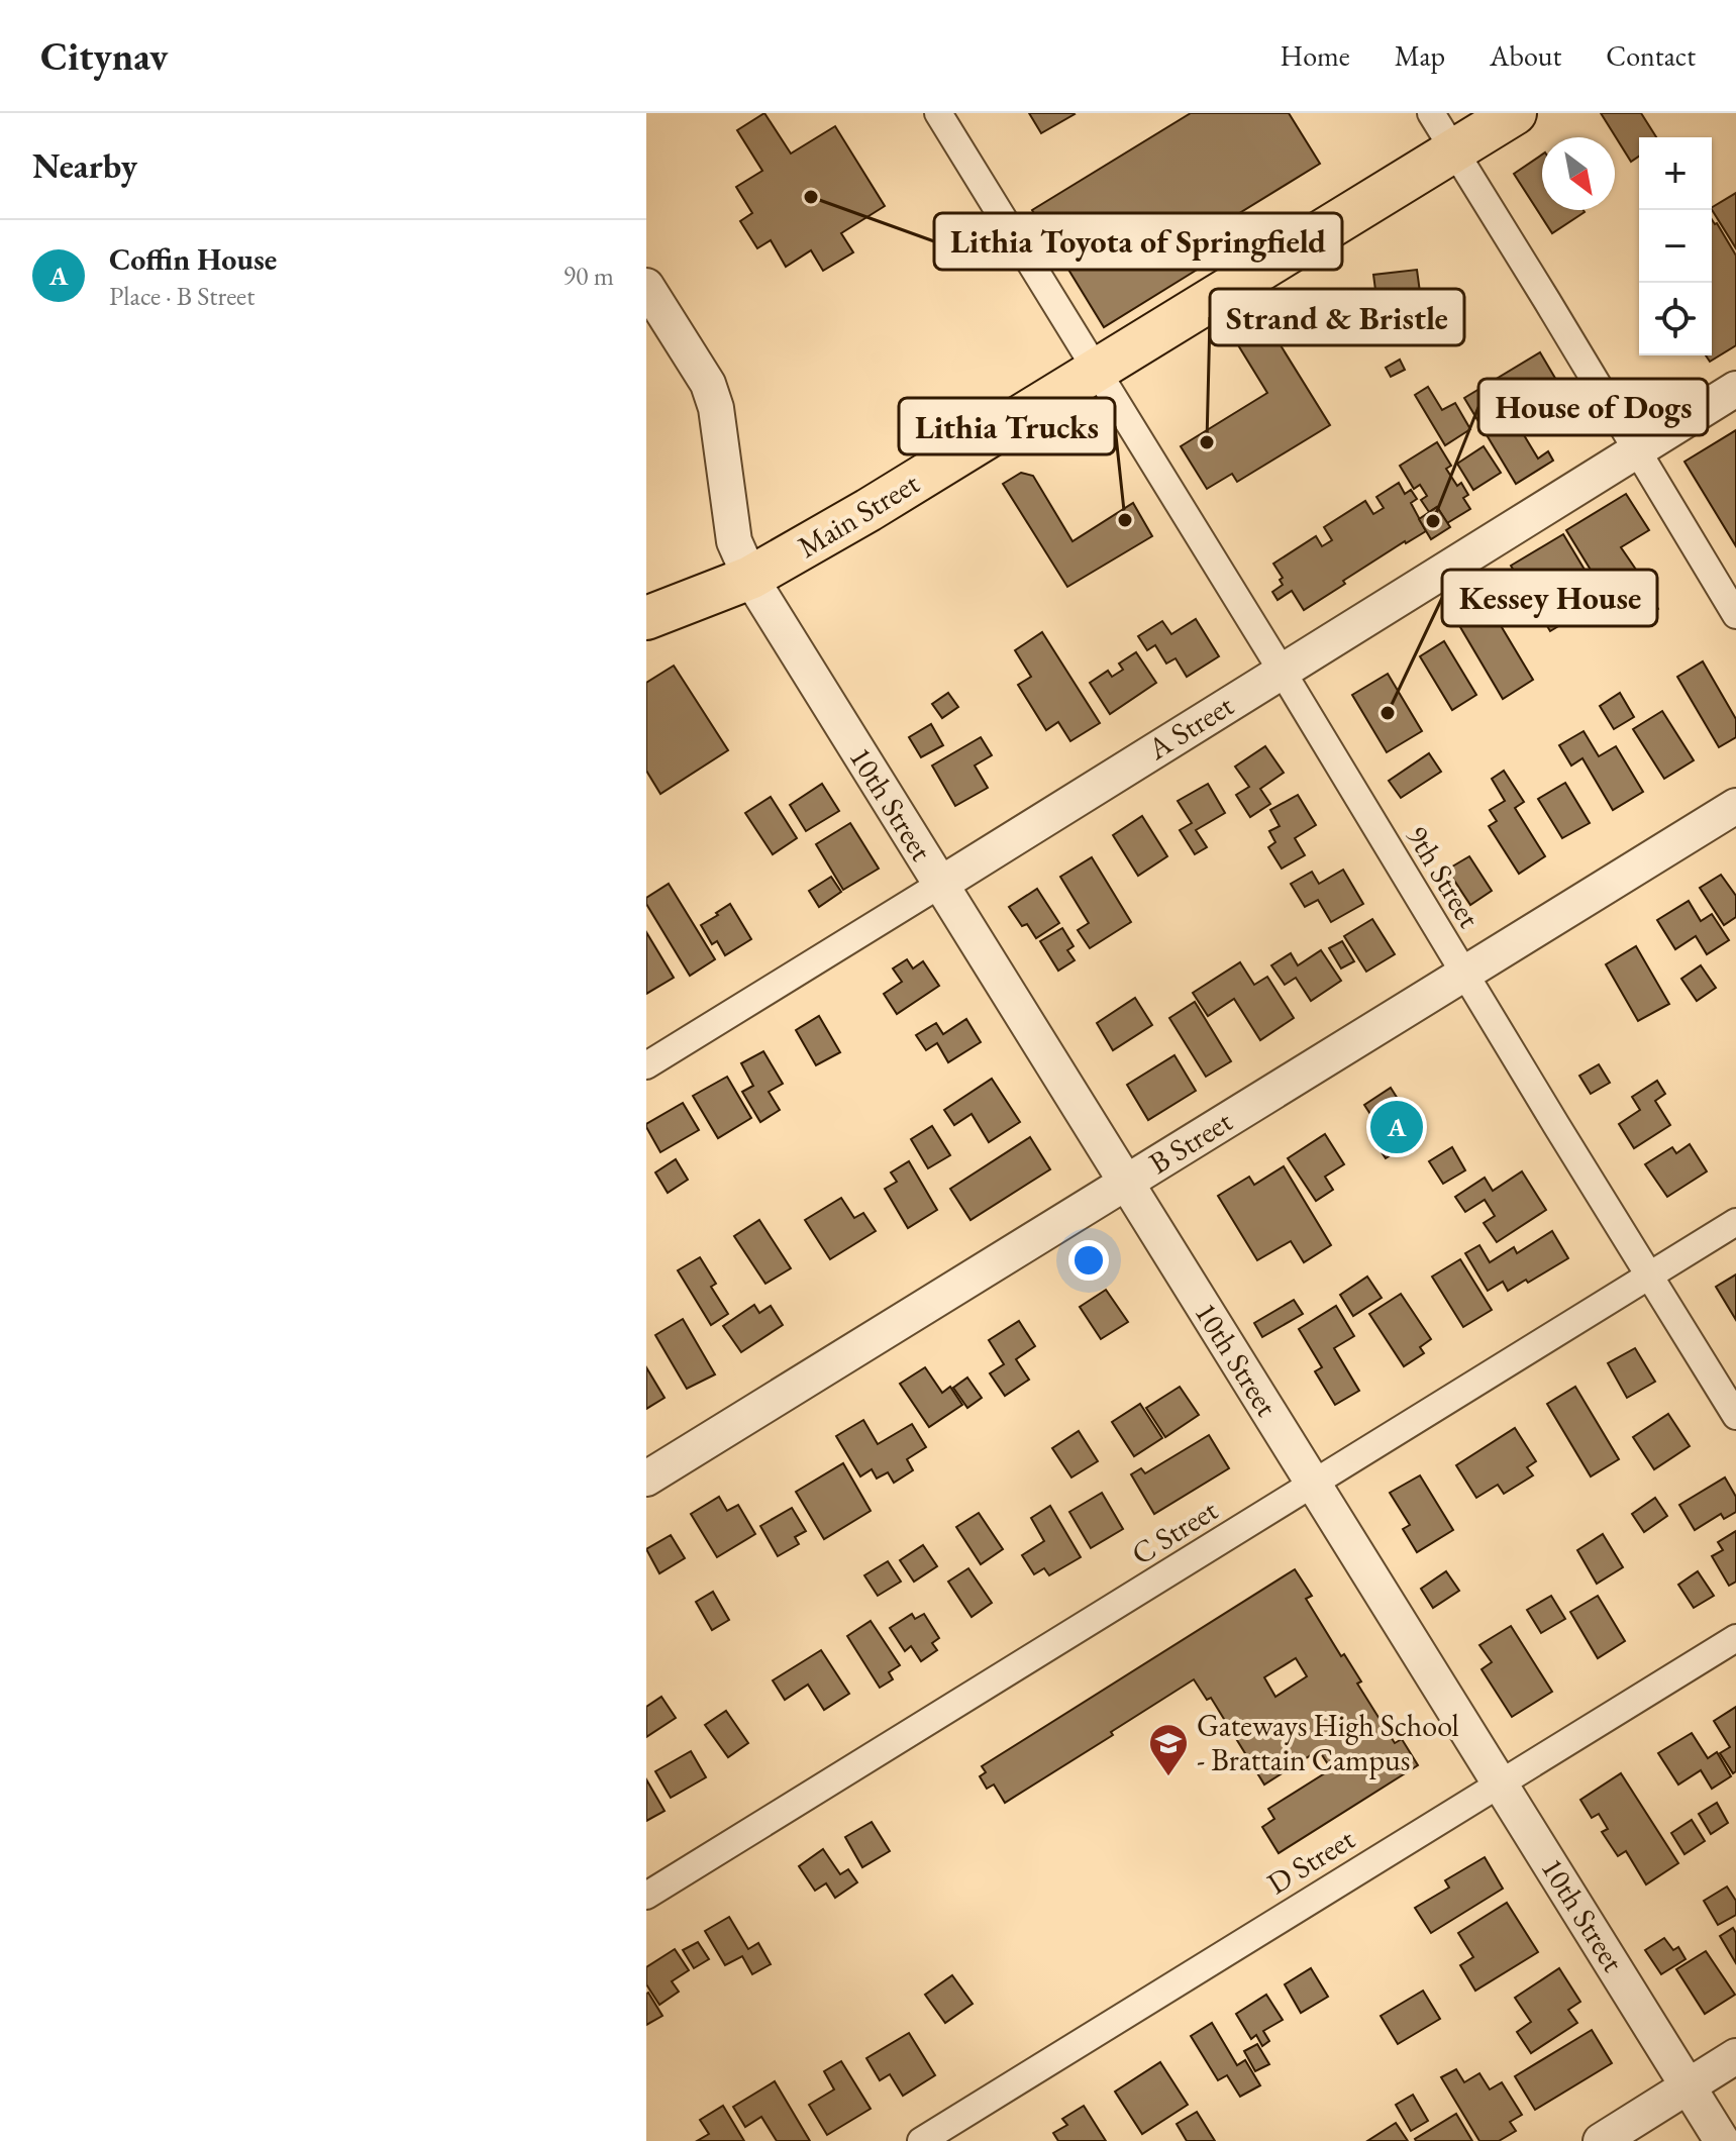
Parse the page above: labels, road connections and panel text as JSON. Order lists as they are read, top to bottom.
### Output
{
  "streets": {
    "main road": ["Main Street"],
    "street": [
      "A Street",
      "10th Street",
      "9th Street",
      "B Street",
      "C Street",
      "D Street"
    ]
  },
  "crossings": [
    ["Main Street", "10th Street"],
    ["Main Street", "9th Street"],
    ["A Street", "10th Street"],
    ["A Street", "9th Street"],
    ["10th Street", "B Street"],
    ["10th Street", "C Street"],
    ["10th Street", "D Street"],
    ["9th Street", "B Street"],
    ["9th Street", "C Street"]
  ],
  "places": {
    "other": [
      "Lithia Toyota of Springfield",
      "Strand & Bristle",
      "Lithia Trucks",
      "House of Dogs",
      "Kessey House"
    ],
    "school or university": ["Gateways High School - Brattain Campus"]
  },
  "north": "bottom right",
  "page": {
    "header": "Citynav",
    "nav": [
      "Home",
      "Map",
      "About",
      "Contact"
    ],
    "heading": "Nearby",
    "map_buttons": ["+", "−"],
    "list": [
      {
        "mark": "A",
        "name": "Coffin House",
        "note": "Place · B Street",
        "value": "90 m"
      }
    ],
    "pins": "A"
  }
}
